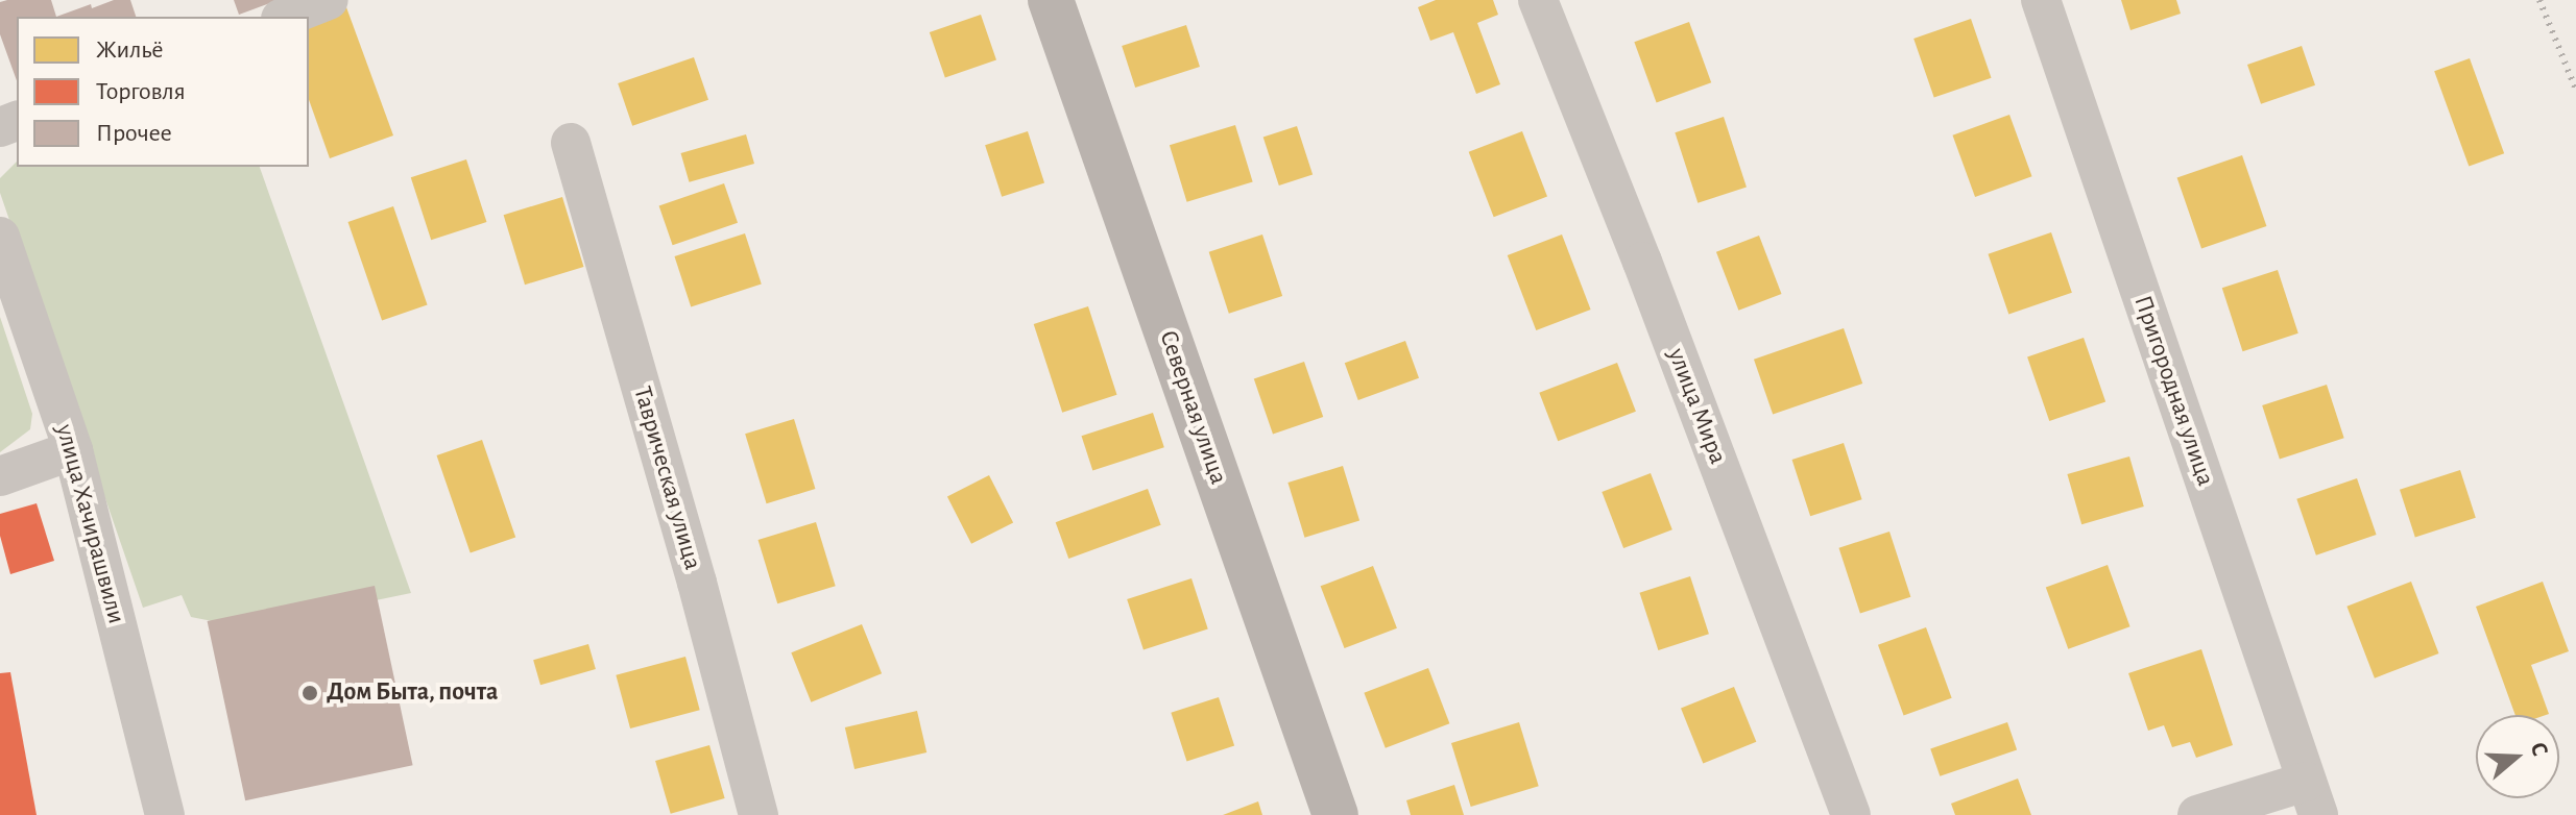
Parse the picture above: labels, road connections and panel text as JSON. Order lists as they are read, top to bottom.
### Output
{
  "streets": {
    "street": [
      "Пригородная улица",
      "улица Мира",
      "Северная улица",
      "Таврическая улица",
      "улица Хачирашвили"
    ]
  },
  "places": ["Дом Быта, почта"],
  "legend": ["Жильё", "Торговля", "Прочее"],
  "north": "right"
}
